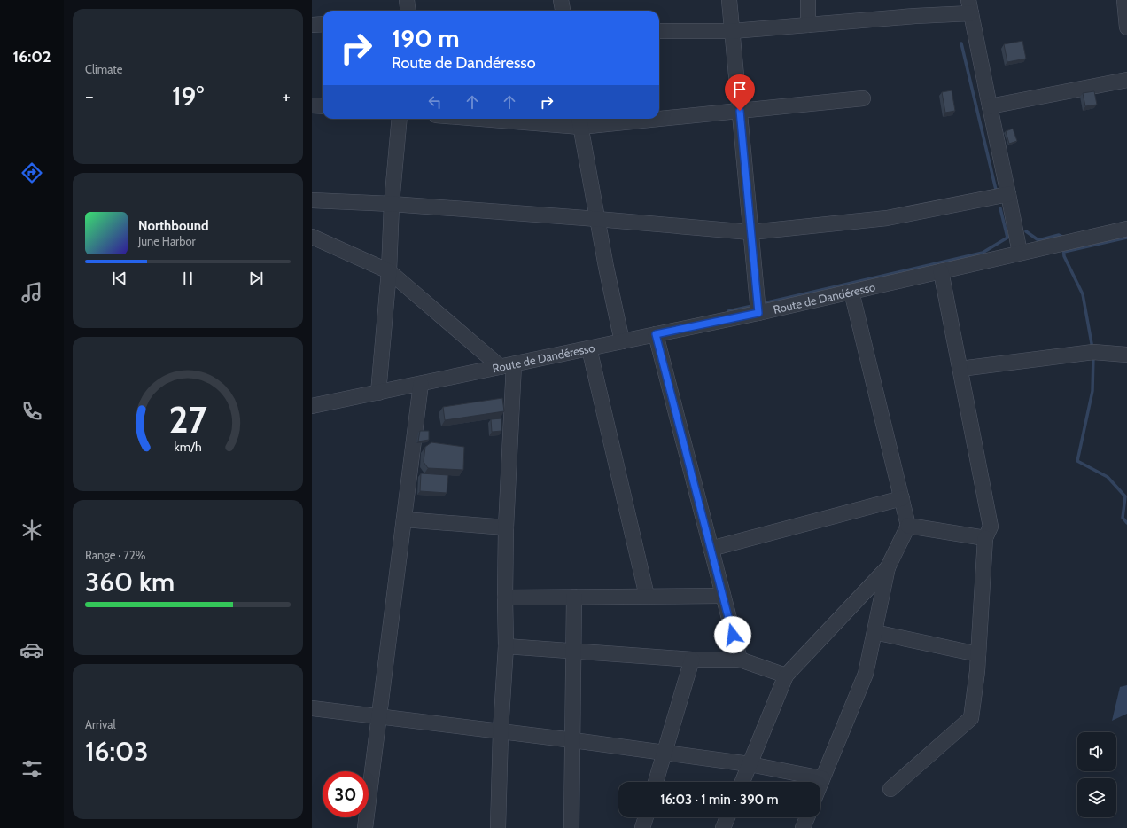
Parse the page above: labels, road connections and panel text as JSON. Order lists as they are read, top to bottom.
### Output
{
  "streets": {
    "street": ["Route de Dandéresso"]
  },
  "page": {
    "tabs": "16:02",
    "tile": [
      "Climate",
      ["Range · 72%", "360 km"],
      ["Arrival", "16:03"]
    ],
    "turn": ["190 m", "Route de Dandéresso"],
    "heat": ["−", "19°", "+"],
    "song": ["Northbound", "June Harbor"],
    "limit": "30",
    "trip": "16:03 · 1 min · 390 m",
    "gauge": ["27", "km/h"]
  }
}
